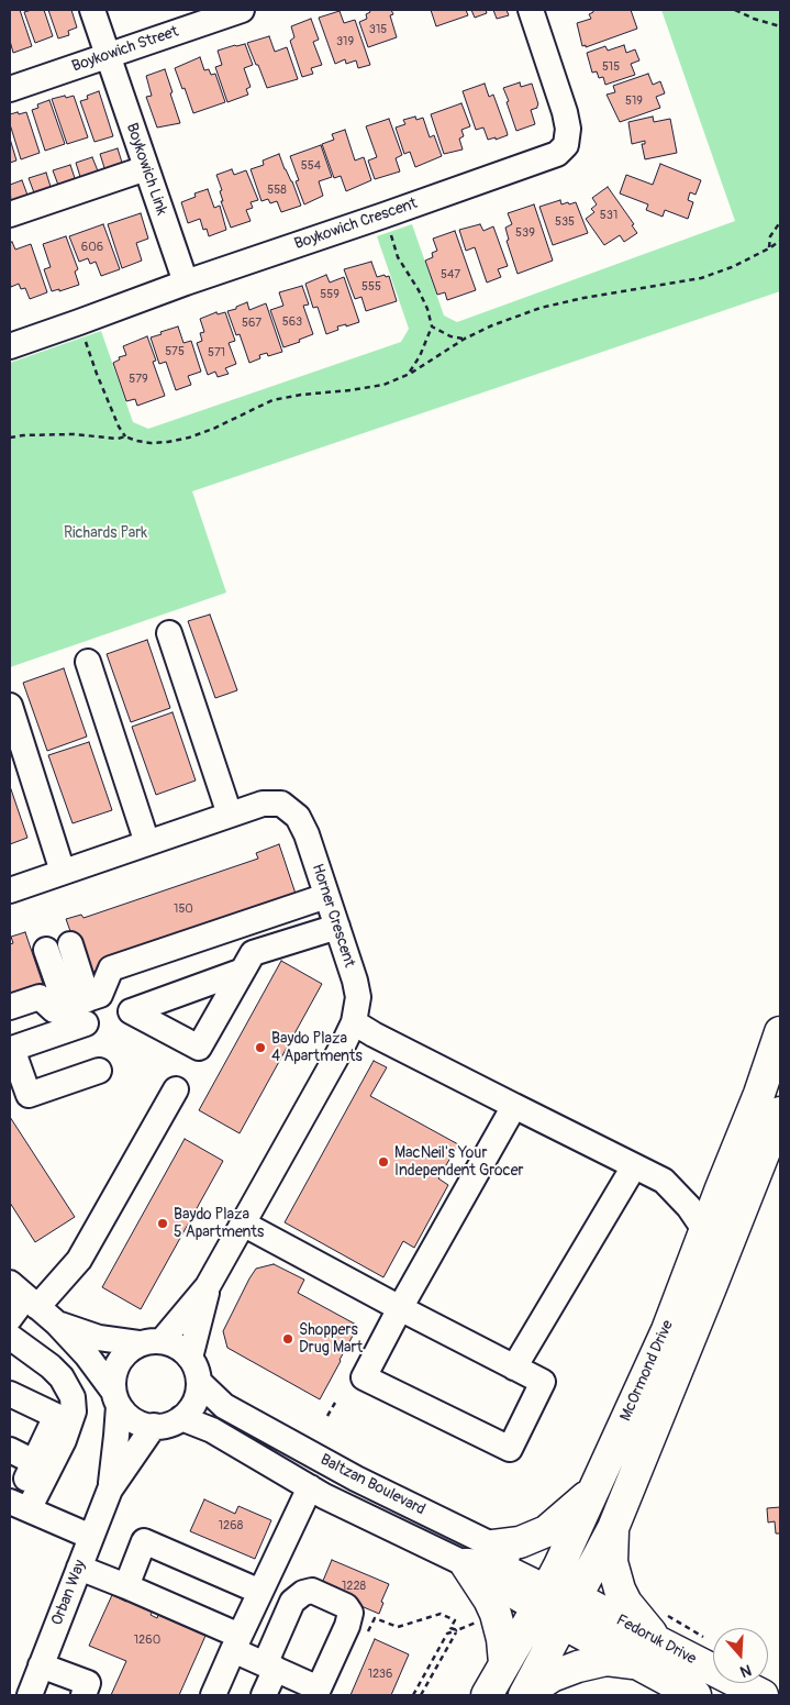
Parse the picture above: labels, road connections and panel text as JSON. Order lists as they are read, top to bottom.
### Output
{
  "streets": {
    "main road": ["McOrmond Drive", "Fedoruk Drive"],
    "street": [
      "Boykowich Street",
      "Boykowich Link",
      "Boykowich Crescent",
      "Horner Crescent",
      "Baltzan Boulevard",
      "Orban Way"
    ]
  },
  "crossings": [
    ["Boykowich Street", "Boykowich Link"],
    ["Boykowich Link", "Boykowich Crescent"],
    ["Horner Crescent", "Baltzan Boulevard"],
    ["Horner Crescent", "Orban Way"],
    ["McOrmond Drive", "Baltzan Boulevard"],
    ["McOrmond Drive", "Fedoruk Drive"],
    ["Baltzan Boulevard", "Orban Way"],
    ["Baltzan Boulevard", "Fedoruk Drive"]
  ],
  "parks": ["Richards Park"],
  "places": [
    "Baydo Plaza 4 Apartments",
    "MacNeil's Your Independent Grocer",
    "Baydo Plaza 5 Apartments",
    "Shoppers Drug Mart"
  ],
  "house_numbers": [
    "315",
    "319",
    "515",
    "519",
    "554",
    "558",
    "531",
    "535",
    "539",
    "606",
    "547",
    "555",
    "559",
    "563",
    "567",
    "575",
    "571",
    "579",
    "150",
    "1268",
    "1228",
    "1260",
    "1236"
  ],
  "north": "bottom"
}
